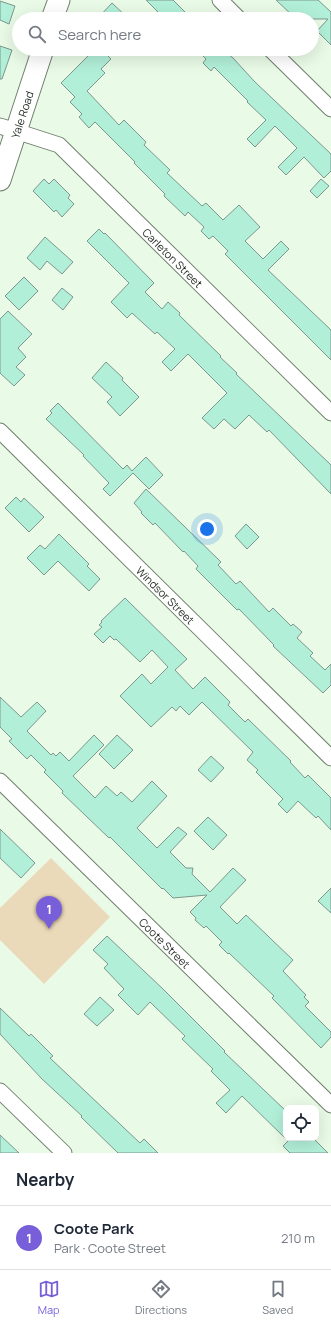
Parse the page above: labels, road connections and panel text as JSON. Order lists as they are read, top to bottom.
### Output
{
  "streets": {
    "main road": ["Yale Road"],
    "street": ["Carleton Street", "Windsor Street", "Coote Street"]
  },
  "crossings": [
    ["Yale Road", "Carleton Street"]
  ],
  "page": {
    "search": "Search here",
    "pins": "1",
    "heading": "Nearby",
    "list": [
      {
        "mark": "1",
        "name": "Coote Park",
        "note": "Park · Coote Street",
        "value": "210 m"
      }
    ],
    "nav": ["Map", "Directions", "Saved"]
  }
}
